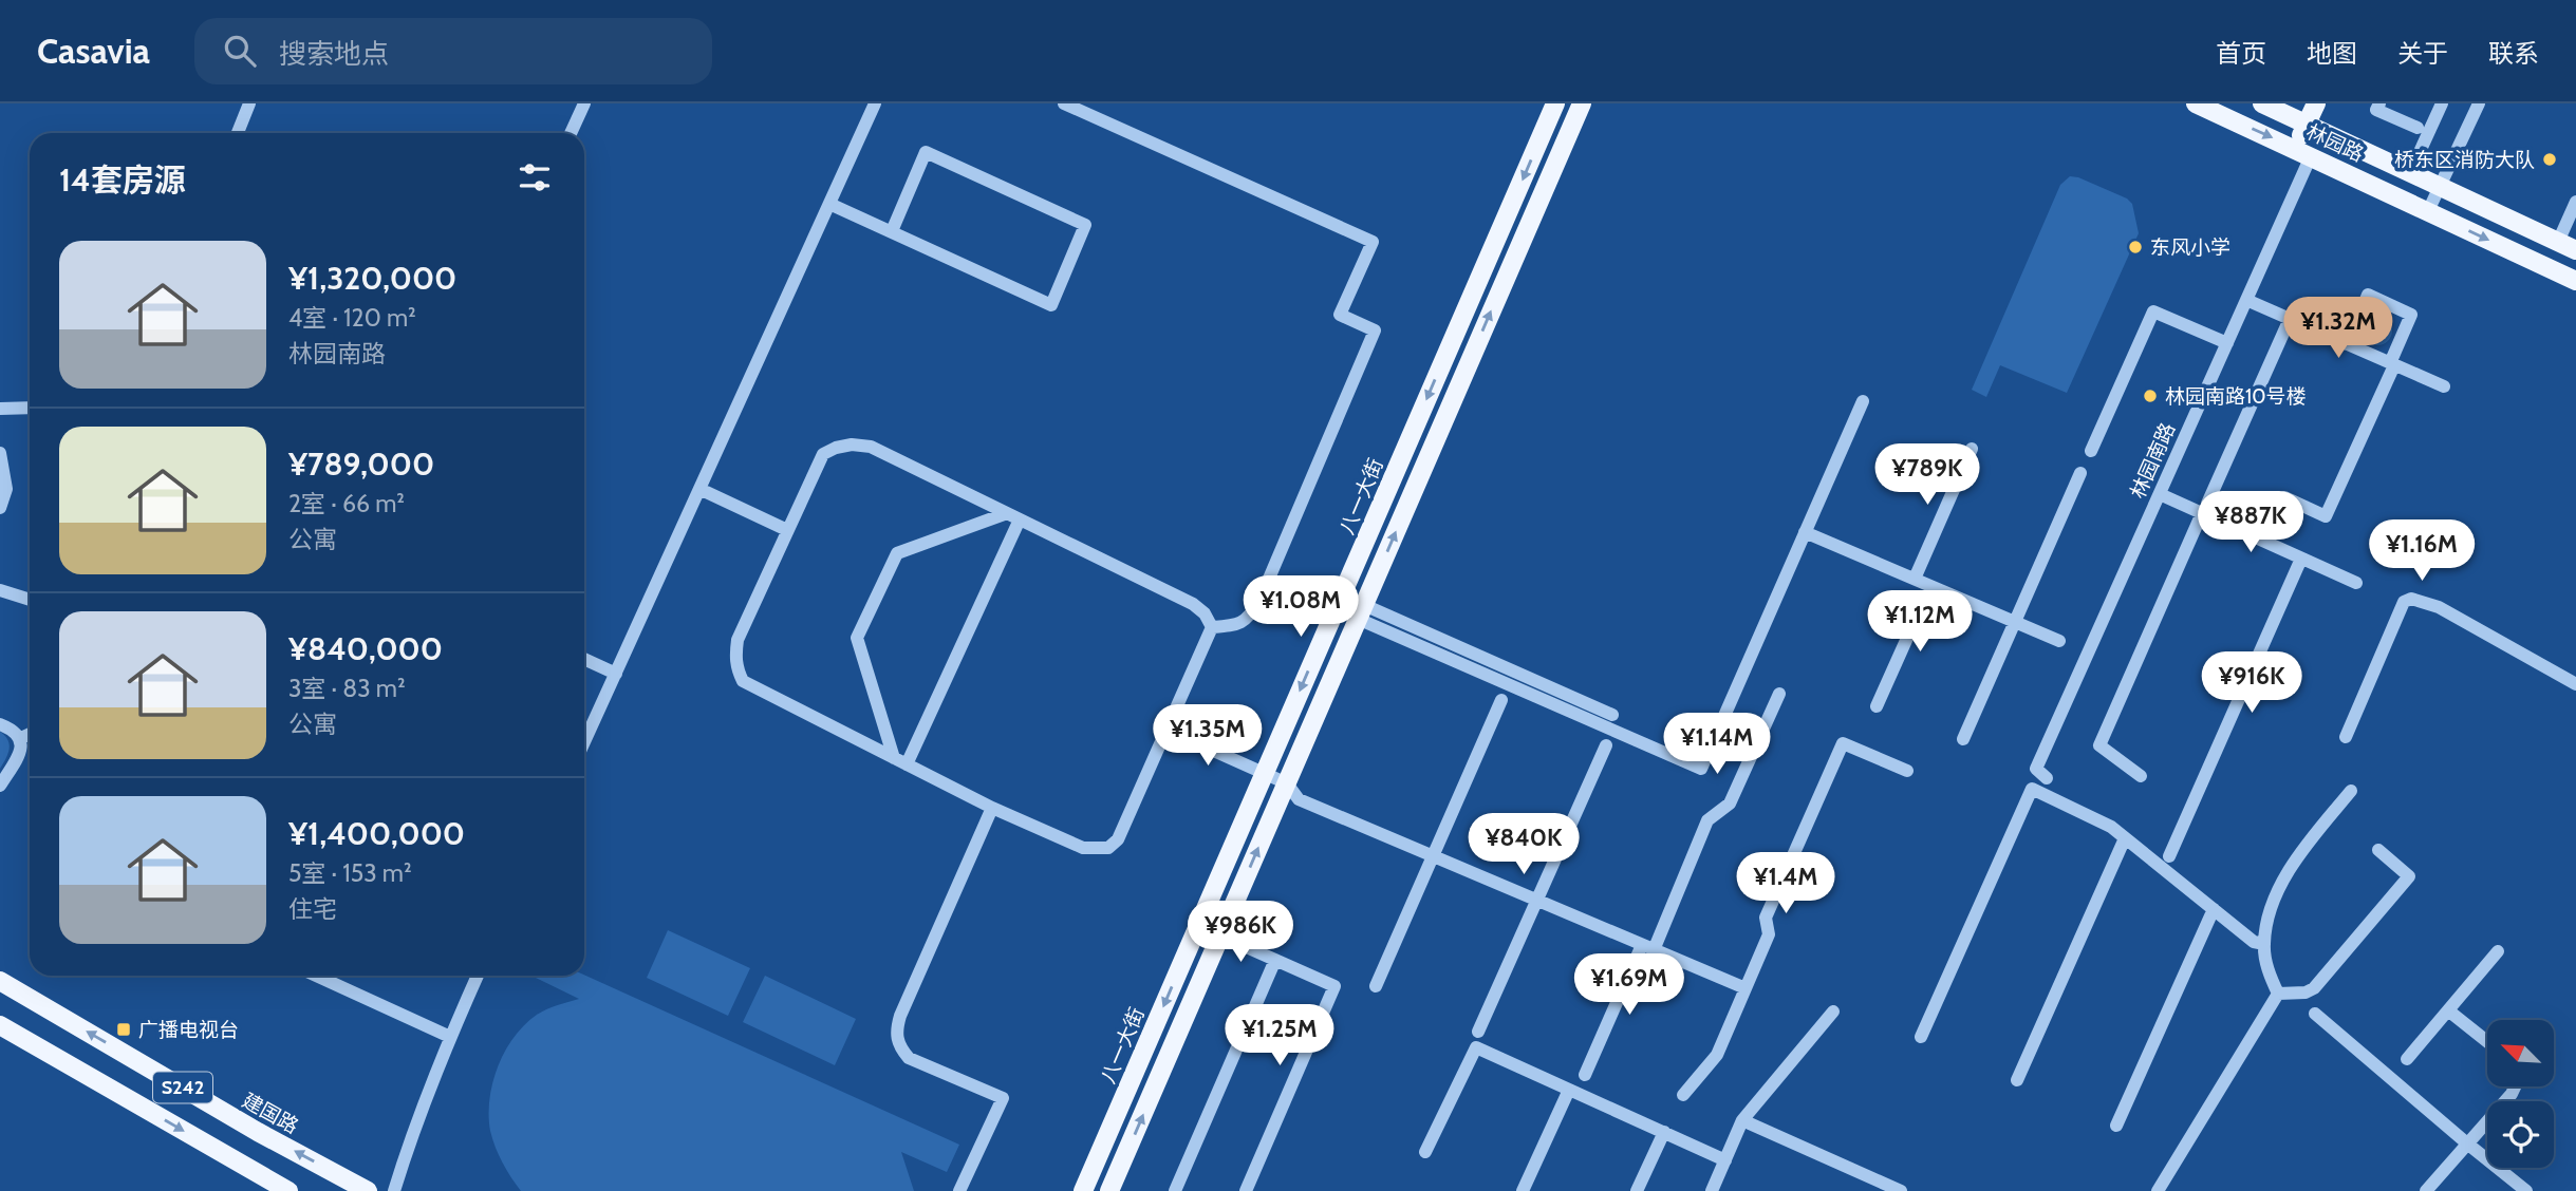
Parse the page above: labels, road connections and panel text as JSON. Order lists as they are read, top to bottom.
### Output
{
  "streets": {
    "main road": [
      "林园路",
      "八一大街",
      "S242",
      "建国路"
    ],
    "street": ["林园南路"]
  },
  "crossings": [
    ["林园路", "林园南路"]
  ],
  "places": {
    "other": ["桥东区消防大队", "东风小学", "林园南路10号楼"],
    "transit": ["广播电视台"]
  },
  "north": "top left",
  "page": {
    "header": "Casavia",
    "search": "搜索地点",
    "nav": [
      "首页",
      "地图",
      "关于",
      "联系"
    ],
    "heading": "14套房源",
    "list": [
      {
        "name": "¥1,320,000",
        "note": "4室 · 120 m² · 林园南路"
      },
      {
        "name": "¥789,000",
        "note": "2室 · 66 m² · 公寓"
      },
      {
        "name": "¥840,000",
        "note": "3室 · 83 m² · 公寓"
      },
      {
        "name": "¥1,400,000",
        "note": "5室 · 153 m² · 住宅"
      }
    ],
    "price": [
      "¥1.32M",
      "¥789K",
      "¥887K",
      "¥1.16M",
      "¥1.08M",
      "¥1.12M",
      "¥916K",
      "¥1.35M",
      "¥1.14M",
      "¥840K",
      "¥1.4M",
      "¥986K",
      "¥1.69M",
      "¥1.25M"
    ]
  }
}
